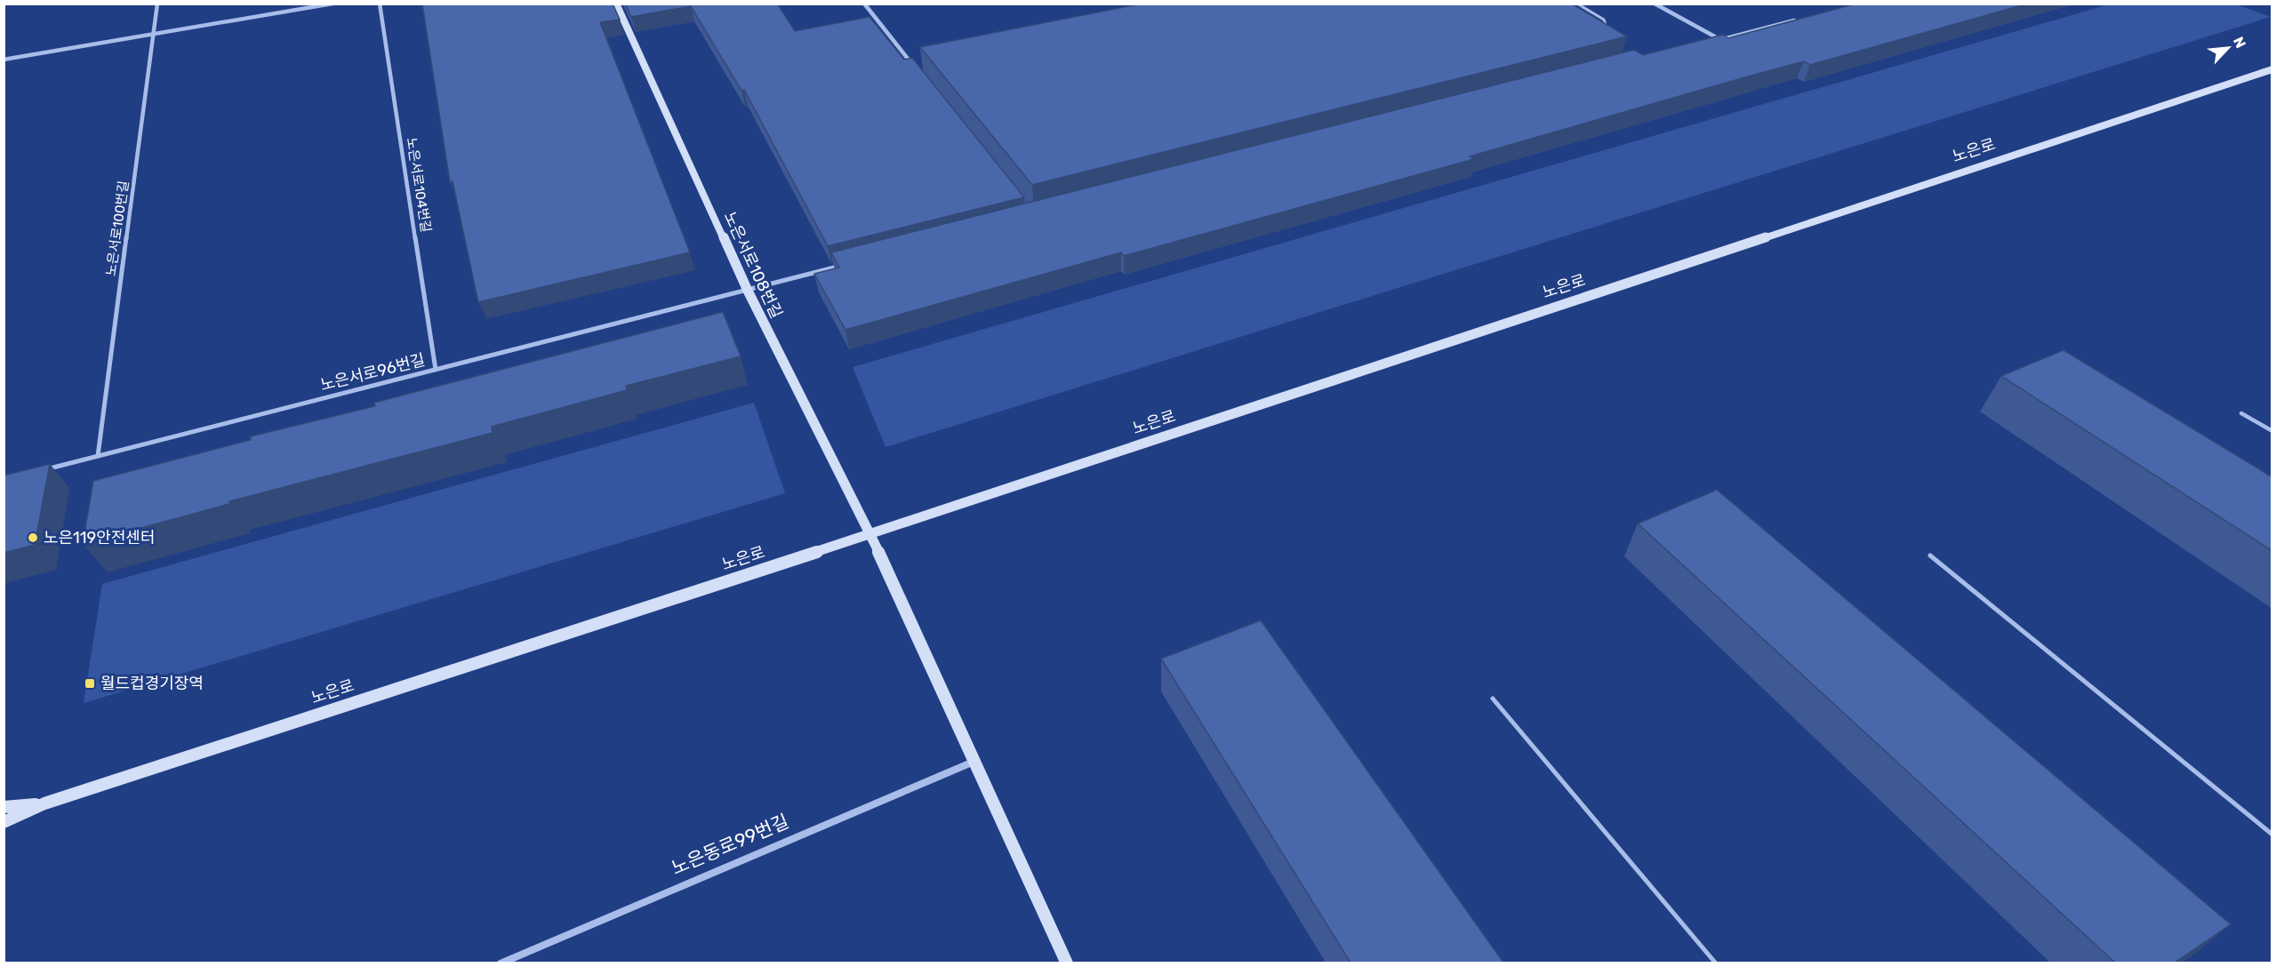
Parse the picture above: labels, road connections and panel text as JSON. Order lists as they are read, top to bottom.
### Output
{
  "streets": {
    "street": [
      "노은로",
      "노은서로104번길",
      "노은서로100번길",
      "노은서로108번길",
      "노은서로96번길",
      "노은동로99번길"
    ]
  },
  "crossings": [
    ["노은로", "노은서로108번길"],
    ["노은서로104번길", "노은서로96번길"],
    ["노은서로100번길", "노은서로96번길"],
    ["노은서로108번길", "노은서로96번길"]
  ],
  "places": {
    "other": ["노은119안전센터"],
    "transit": ["월드컵경기장역"]
  },
  "north": "top right"
}
